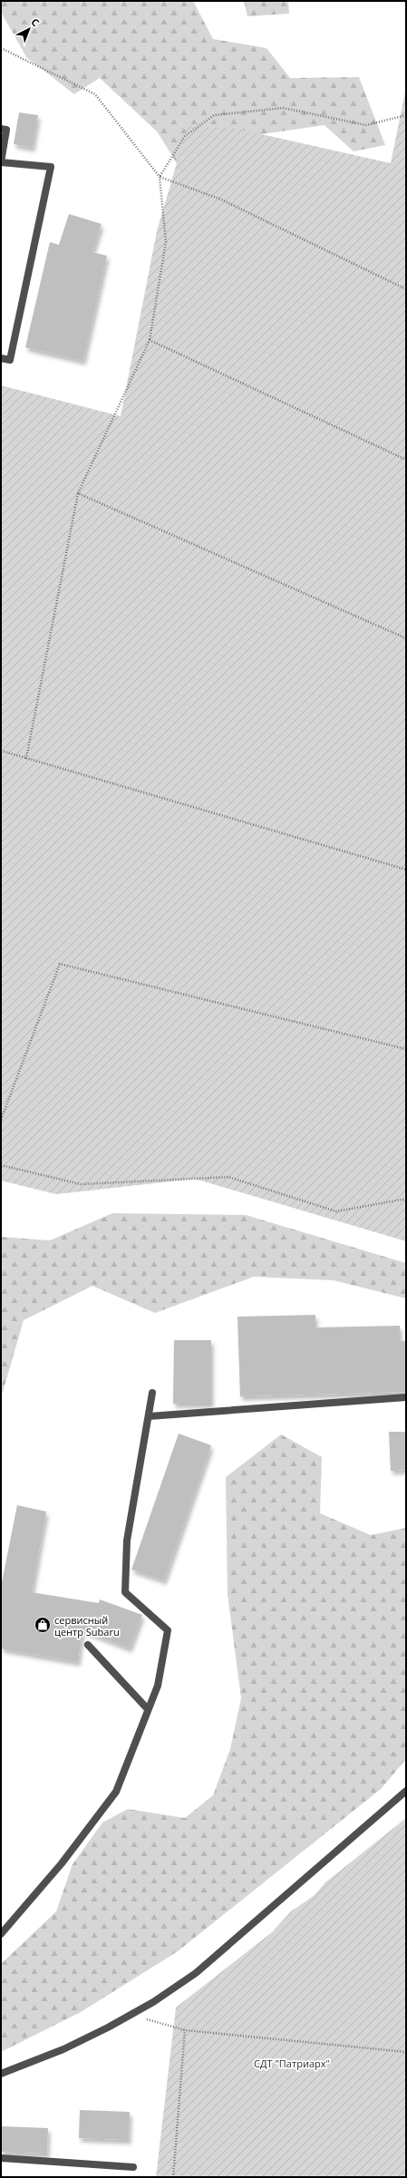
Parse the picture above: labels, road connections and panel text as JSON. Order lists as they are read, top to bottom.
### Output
{
  "parks": ["СДТ \"Патриарх\""],
  "places": {
    "shop": ["сервисный центр Subaru"]
  },
  "north": "top right"
}
